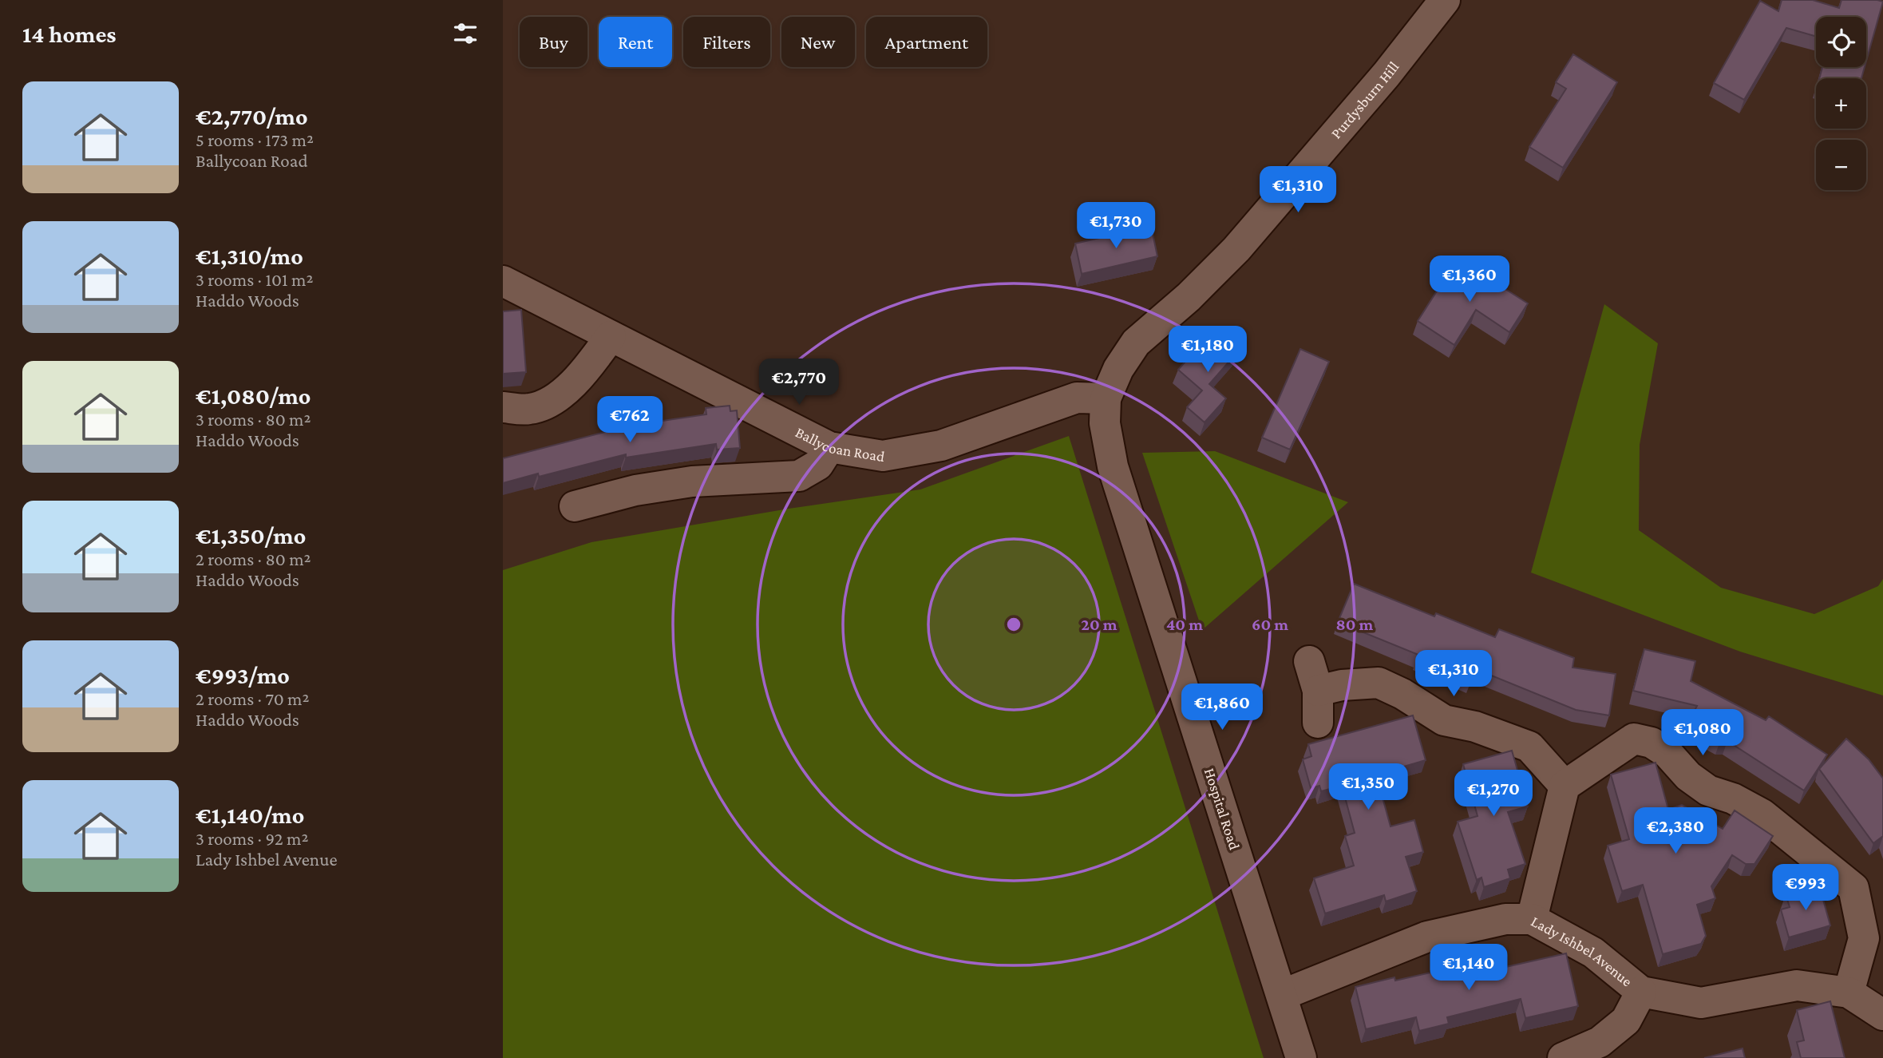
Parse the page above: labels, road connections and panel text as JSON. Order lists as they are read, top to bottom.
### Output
{
  "streets": {
    "street": [
      "Purdysburn Hill",
      "Ballycoan Road",
      "Hospital Road",
      "Lady Ishbel Avenue"
    ]
  },
  "crossings": [
    ["Purdysburn Hill", "Ballycoan Road"],
    ["Purdysburn Hill", "Hospital Road"],
    ["Ballycoan Road", "Hospital Road"],
    ["Hospital Road", "Lady Ishbel Avenue"]
  ],
  "page": {
    "heading": "14 homes",
    "map_buttons": ["+", "−"],
    "chip": [
      "Buy",
      "Rent",
      "Filters",
      "New",
      "Apartment"
    ],
    "list": [
      {
        "name": "€2,770/mo",
        "note": "5 rooms · 173 m² · Ballycoan Road"
      },
      {
        "name": "€1,310/mo",
        "note": "3 rooms · 101 m² · Haddo Woods"
      },
      {
        "name": "€1,080/mo",
        "note": "3 rooms · 80 m² · Haddo Woods"
      },
      {
        "name": "€1,350/mo",
        "note": "2 rooms · 80 m² · Haddo Woods"
      },
      {
        "name": "€993/mo",
        "note": "2 rooms · 70 m² · Haddo Woods"
      },
      {
        "name": "€1,140/mo",
        "note": "3 rooms · 92 m² · Lady Ishbel Avenue"
      }
    ],
    "price": [
      "€1,310",
      "€1,730",
      "€1,360",
      "€1,180",
      "€2,770",
      "€762",
      "€1,310",
      "€1,860",
      "€1,080",
      "€1,350",
      "€1,270",
      "€2,380",
      "€993",
      "€1,140"
    ]
  },
  "rings": [
    "20 m",
    "40 m",
    "60 m",
    "80 m"
  ]
}
